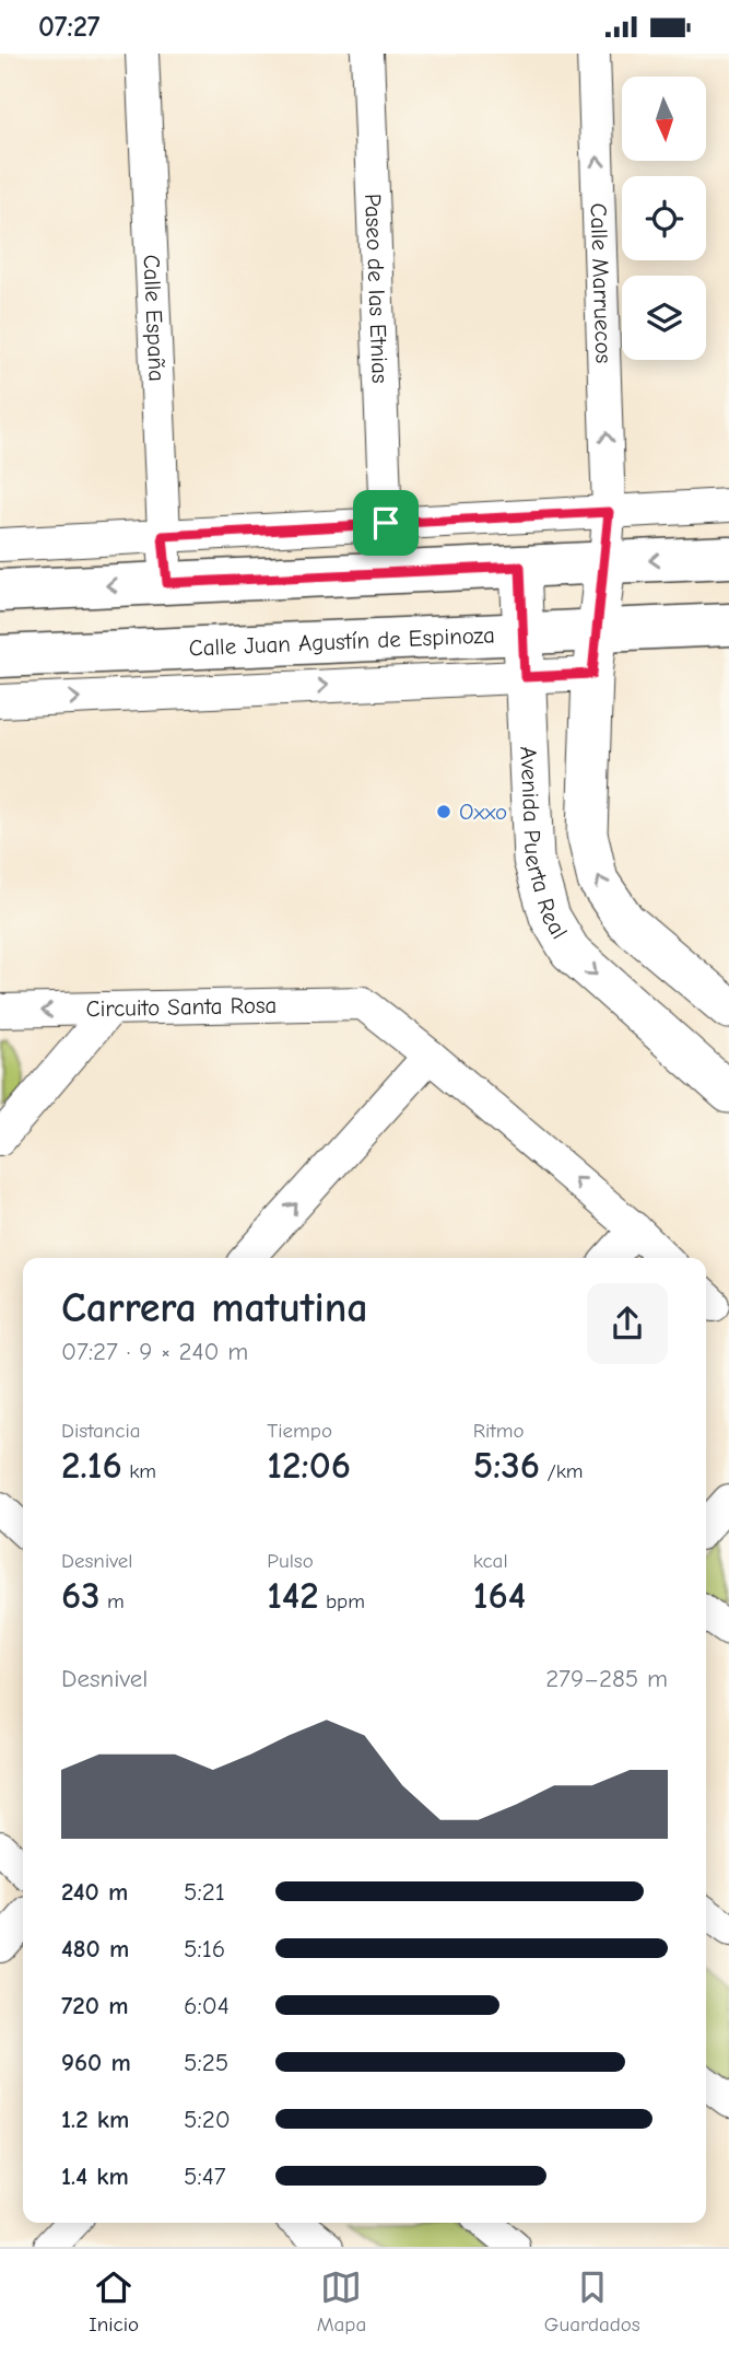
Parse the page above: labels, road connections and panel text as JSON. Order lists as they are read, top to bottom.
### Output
{
  "streets": {
    "main road": ["Calle Juan Agustín de Espinoza"],
    "street": [
      "Calle Marruecos",
      "Paseo de las Etnias",
      "Calle España",
      "Avenida Puerta Real",
      "Circuito Santa Rosa"
    ]
  },
  "crossings": [
    ["Calle Marruecos", "Avenida Puerta Real"],
    ["Calle Juan Agustín de Espinoza", "Avenida Puerta Real"]
  ],
  "one_way": ["Calle Marruecos"],
  "places": ["Oxxo"],
  "north": "bottom",
  "page": {
    "status": "07:27",
    "heading": ["Carrera matutina", "07:27 · 9 × 240 m"],
    "stats": [
      ["Distancia", "2.16 km"],
      ["Tiempo", "12:06"],
      ["Ritmo", "5:36 /km"],
      ["Desnivel", "63 m"],
      ["Pulso", "142 bpm"],
      ["kcal", "164"]
    ],
    "chart": ["Desnivel", "279–285 m"],
    "list": [
      {
        "name": "240 m",
        "note": "5:21"
      },
      {
        "name": "480 m",
        "note": "5:16"
      },
      {
        "name": "720 m",
        "note": "6:04"
      },
      {
        "name": "960 m",
        "note": "5:25"
      },
      {
        "name": "1.2 km",
        "note": "5:20"
      },
      {
        "name": "1.4 km",
        "note": "5:47"
      }
    ],
    "tabs": ["Inicio", "Mapa", "Guardados"]
  }
}
